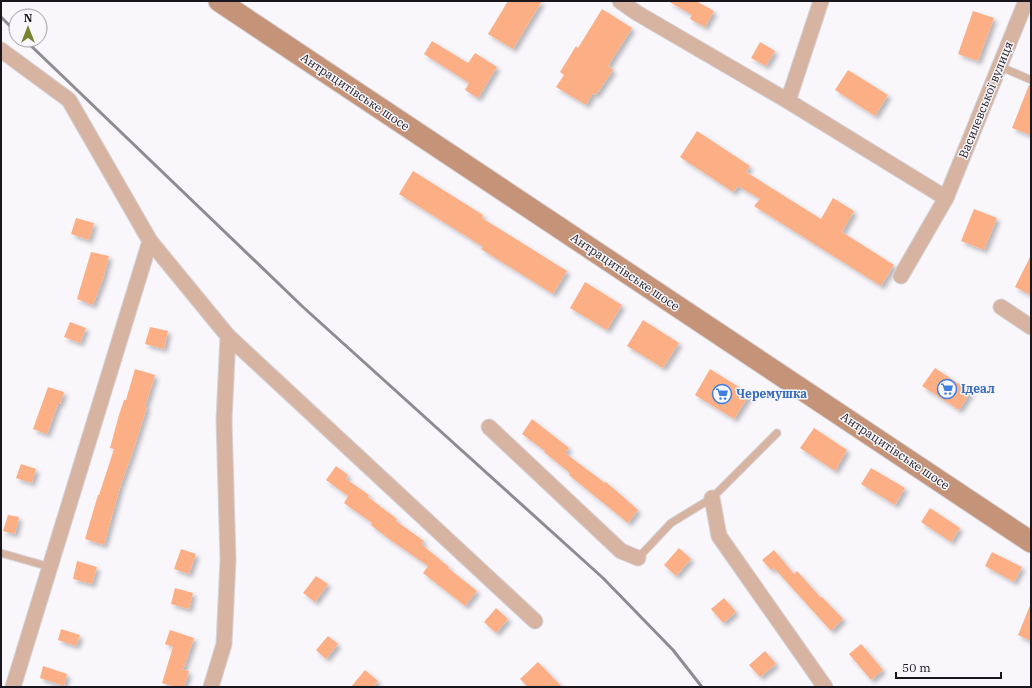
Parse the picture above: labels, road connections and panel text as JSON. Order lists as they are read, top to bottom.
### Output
{
  "streets": {
    "main road": ["Антрацитівське шосе"],
    "street": ["Василевської вулиця"]
  },
  "places": {
    "supermarket": ["Ідеал", "Черемушка"]
  },
  "scale_bar": "50 m",
  "north": "top"
}
